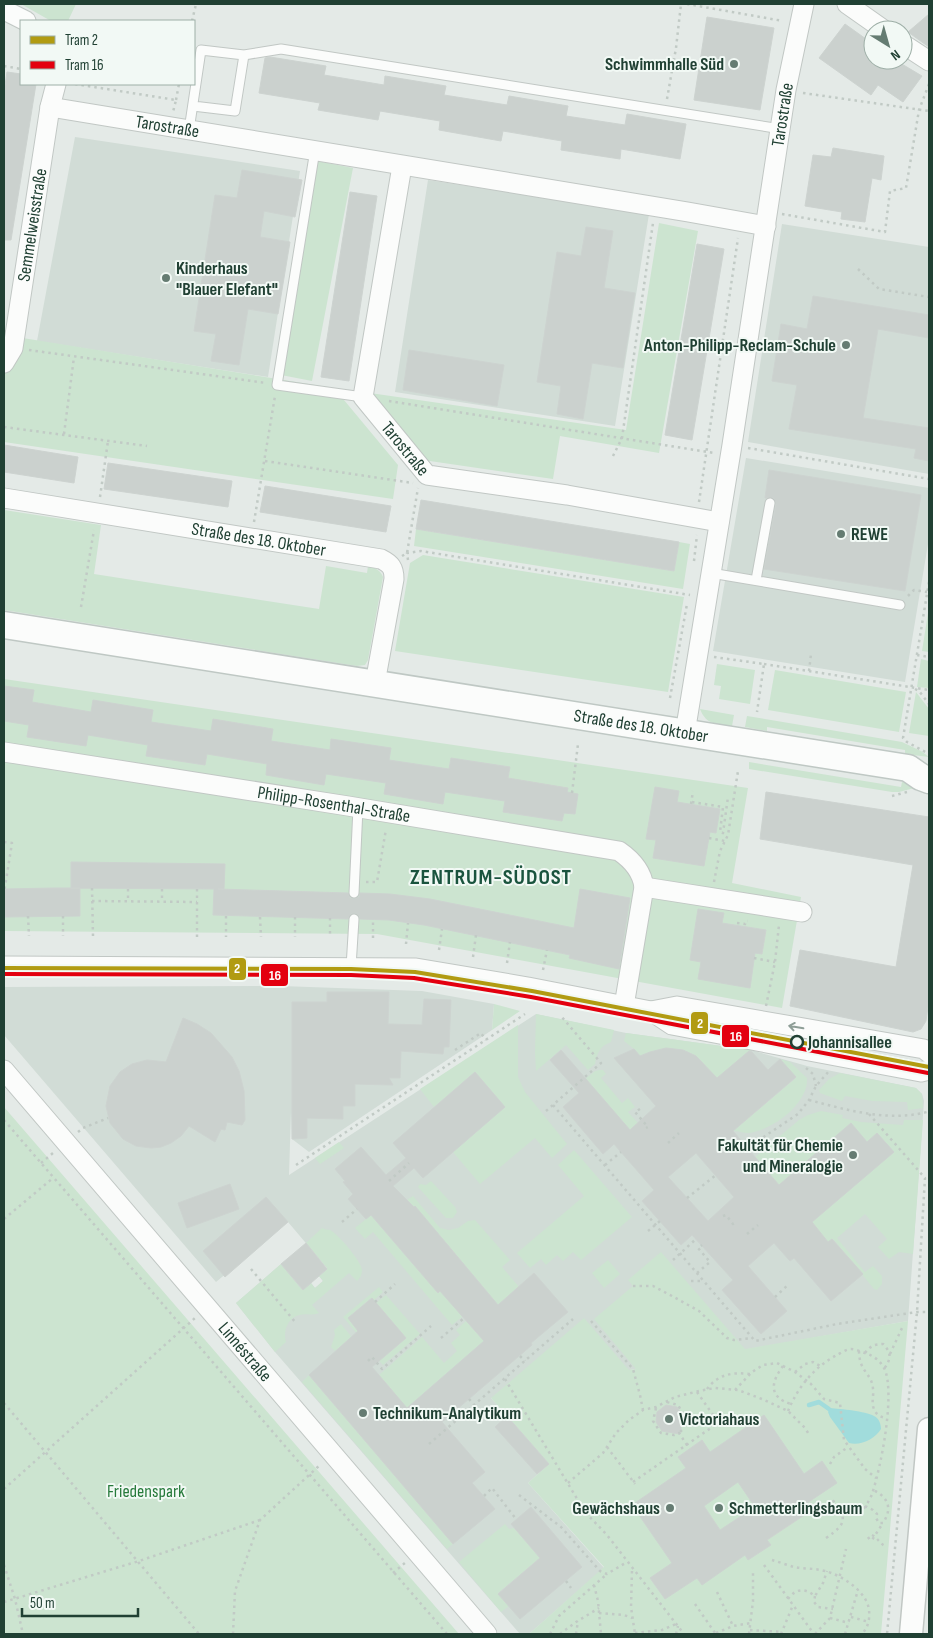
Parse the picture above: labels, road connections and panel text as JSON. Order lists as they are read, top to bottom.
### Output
{
  "streets": {
    "main road": ["Straße des 18. Oktober"],
    "street": [
      "Tarostraße",
      "Semmelweisstraße",
      "Philipp-Rosenthal-Straße",
      "Linnéstraße"
    ]
  },
  "crossings": [
    ["Tarostraße", "Semmelweisstraße"],
    ["Tarostraße", "Straße des 18. Oktober"]
  ],
  "districts": ["ZENTRUM-SÜDOST"],
  "parks": ["Friedenspark"],
  "places": [
    "Schwimmhalle Süd",
    "Kinderhaus \"Blauer Elefant\"",
    "Anton-Philipp-Reclam-Schule",
    "REWE",
    "Johannisallee",
    "Fakultät für Chemie und Mineralogie",
    "Technikum-Analytikum",
    "Victoriahaus",
    "Gewächshaus",
    "Schmetterlingsbaum"
  ],
  "lines": ["tram line 2", "tram line 16"],
  "legend": ["Tram 2", "Tram 16"],
  "scale_bar": "50 m",
  "north": "bottom right"
}
